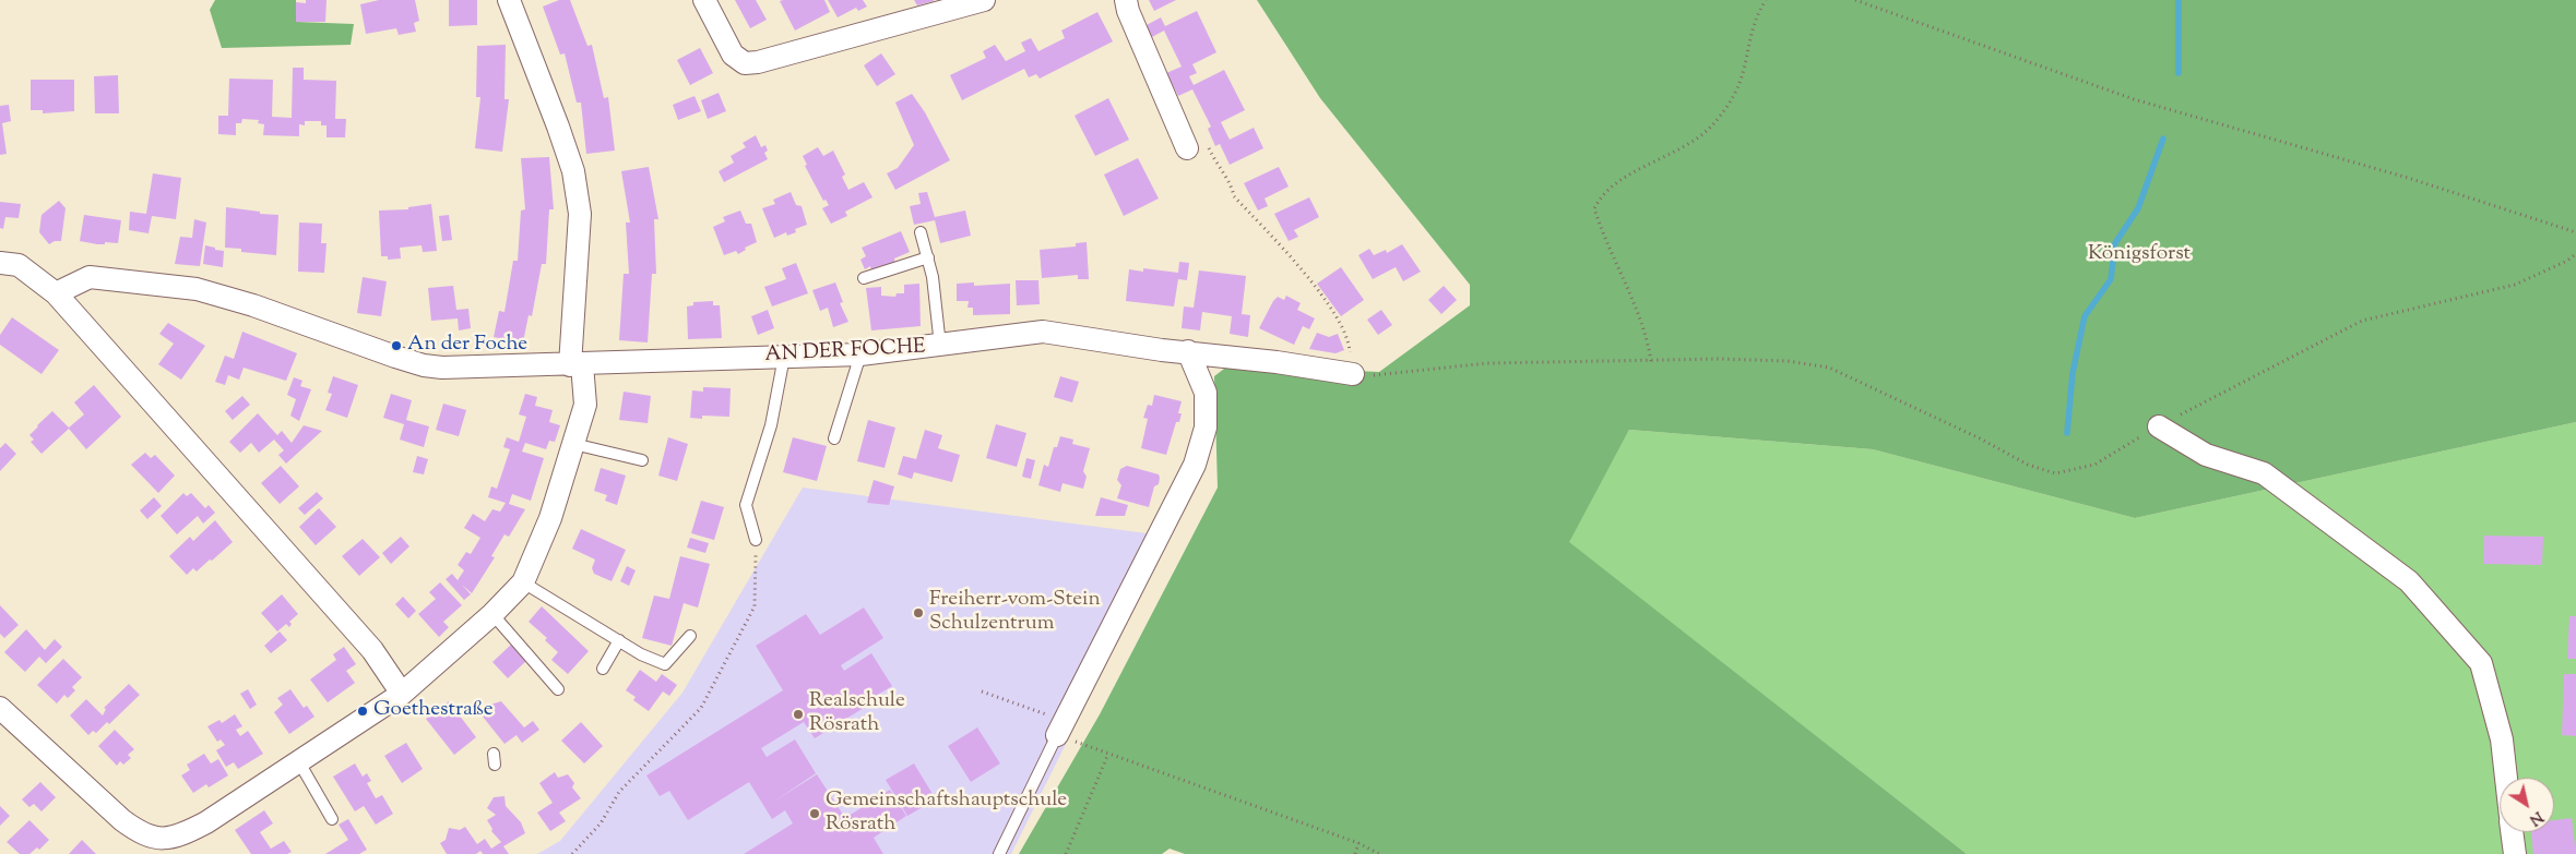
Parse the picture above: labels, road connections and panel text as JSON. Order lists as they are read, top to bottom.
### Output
{
  "streets": {
    "street": ["AN DER FOCHE"]
  },
  "parks": ["Königsforst"],
  "places": [
    "An der Foche",
    "Freiherr-vom-Stein Schulzentrum",
    "Goethestraße",
    "Realschule Rösrath",
    "Gemeinschaftshauptschule Rösrath"
  ],
  "north": "bottom right"
}
